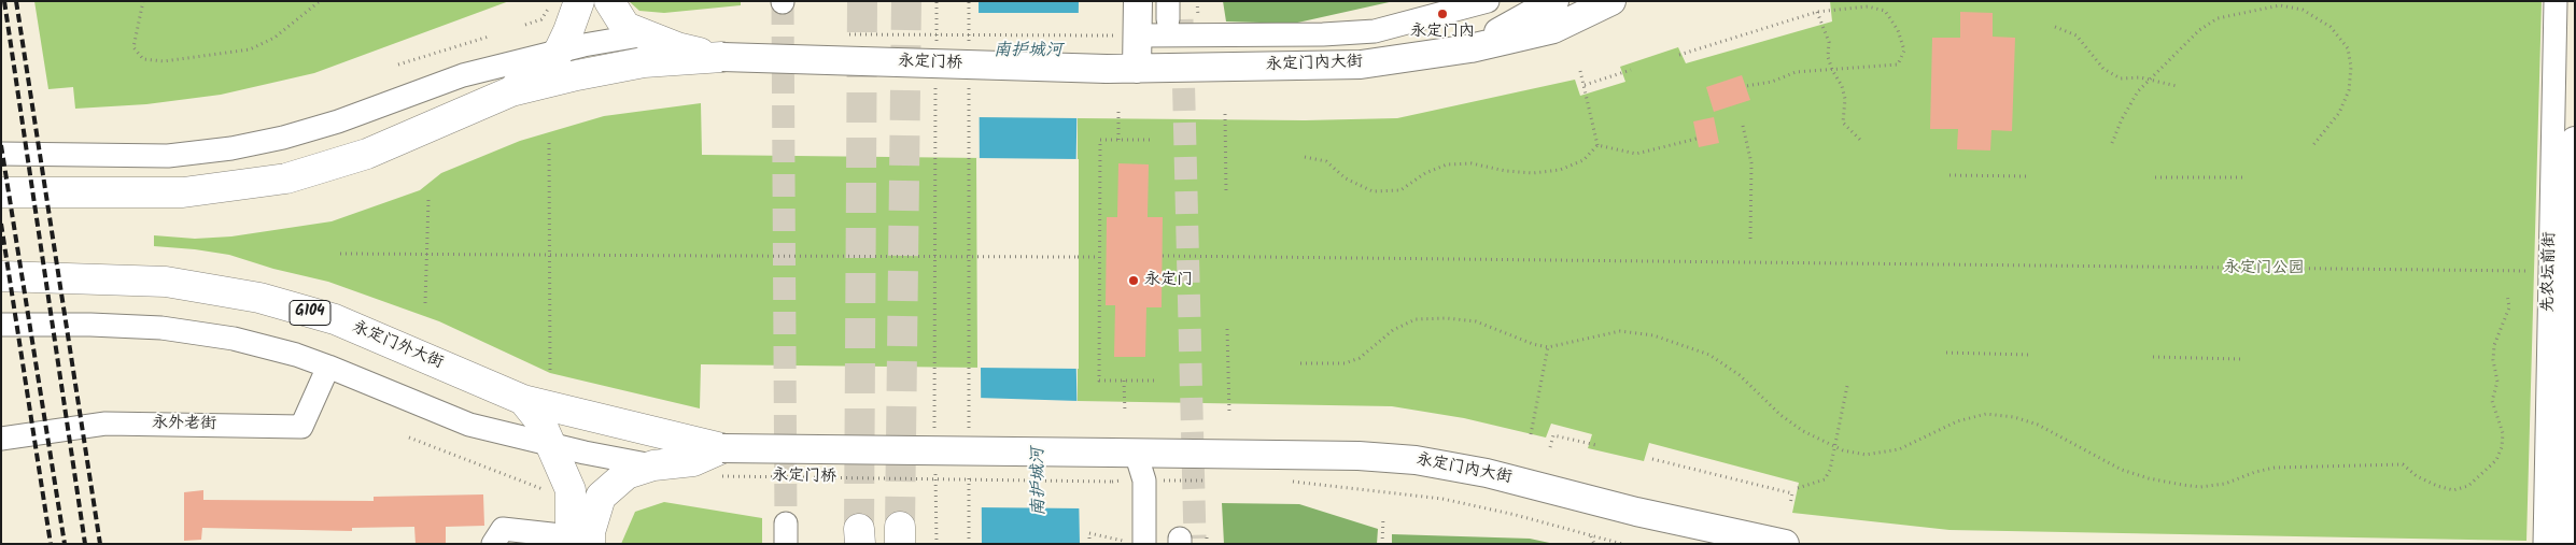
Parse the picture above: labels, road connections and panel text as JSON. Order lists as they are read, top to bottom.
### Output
{
  "streets": {
    "highway": ["G104", "永定门外大街"],
    "main road": ["永定门桥", "永定门内大街", "先农坛前街"],
    "street": ["永外老街"]
  },
  "crossings": [
    ["永定门桥", "永定门内大街"],
    ["永定门桥", "永定门外大街"]
  ],
  "water": ["南护城河"],
  "parks": ["永定门公园"],
  "places": ["永定门内", "永定门"]
}
